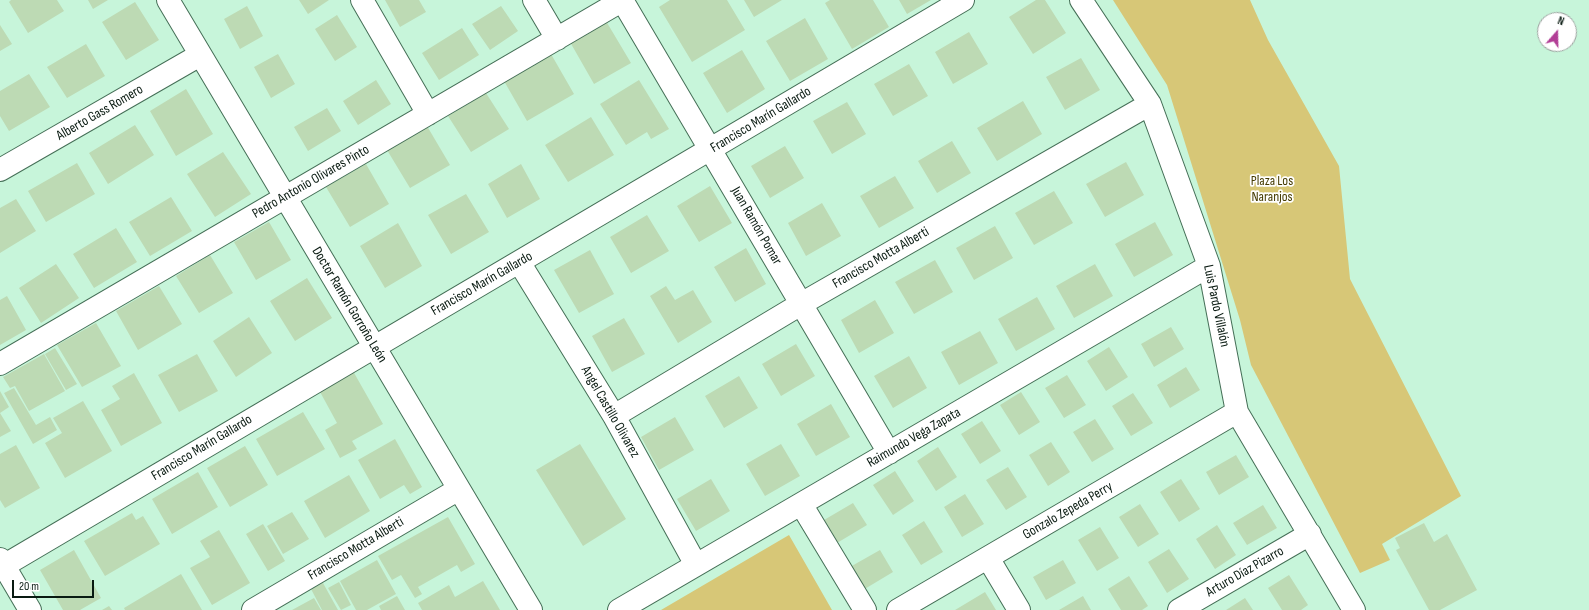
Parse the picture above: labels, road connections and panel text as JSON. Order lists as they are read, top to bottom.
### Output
{
  "streets": {
    "street": [
      "Alberto Gass Romero",
      "Francisco Marín Gallardo",
      "Pedro Antonio Olivares Pinto",
      "Juan Ramón Pomar",
      "Francisco Motta Alberti",
      "Doctor Ramón Gorroño León",
      "Luis Pardo Villalón",
      "Angel Castillo Olivarez",
      "Raimundo Vega Zapata",
      "Gonzalo Zepeda Perry",
      "Arturo Díaz Pizarro"
    ]
  },
  "crossings": [
    ["Alberto Gass Romero", "Doctor Ramón Gorroño León"],
    ["Francisco Marín Gallardo", "Juan Ramón Pomar"],
    ["Francisco Marín Gallardo", "Doctor Ramón Gorroño León"],
    ["Francisco Marín Gallardo", "Angel Castillo Olivarez"],
    ["Pedro Antonio Olivares Pinto", "Juan Ramón Pomar"],
    ["Pedro Antonio Olivares Pinto", "Doctor Ramón Gorroño León"],
    ["Juan Ramón Pomar", "Francisco Motta Alberti"],
    ["Juan Ramón Pomar", "Raimundo Vega Zapata"],
    ["Francisco Motta Alberti", "Doctor Ramón Gorroño León"],
    ["Francisco Motta Alberti", "Luis Pardo Villalón"],
    ["Francisco Motta Alberti", "Angel Castillo Olivarez"],
    ["Luis Pardo Villalón", "Raimundo Vega Zapata"],
    ["Luis Pardo Villalón", "Gonzalo Zepeda Perry"],
    ["Luis Pardo Villalón", "Arturo Díaz Pizarro"],
    ["Angel Castillo Olivarez", "Raimundo Vega Zapata"]
  ],
  "parks": ["Plaza Los Naranjos"],
  "scale_bar": "20 m",
  "north": "top"
}
